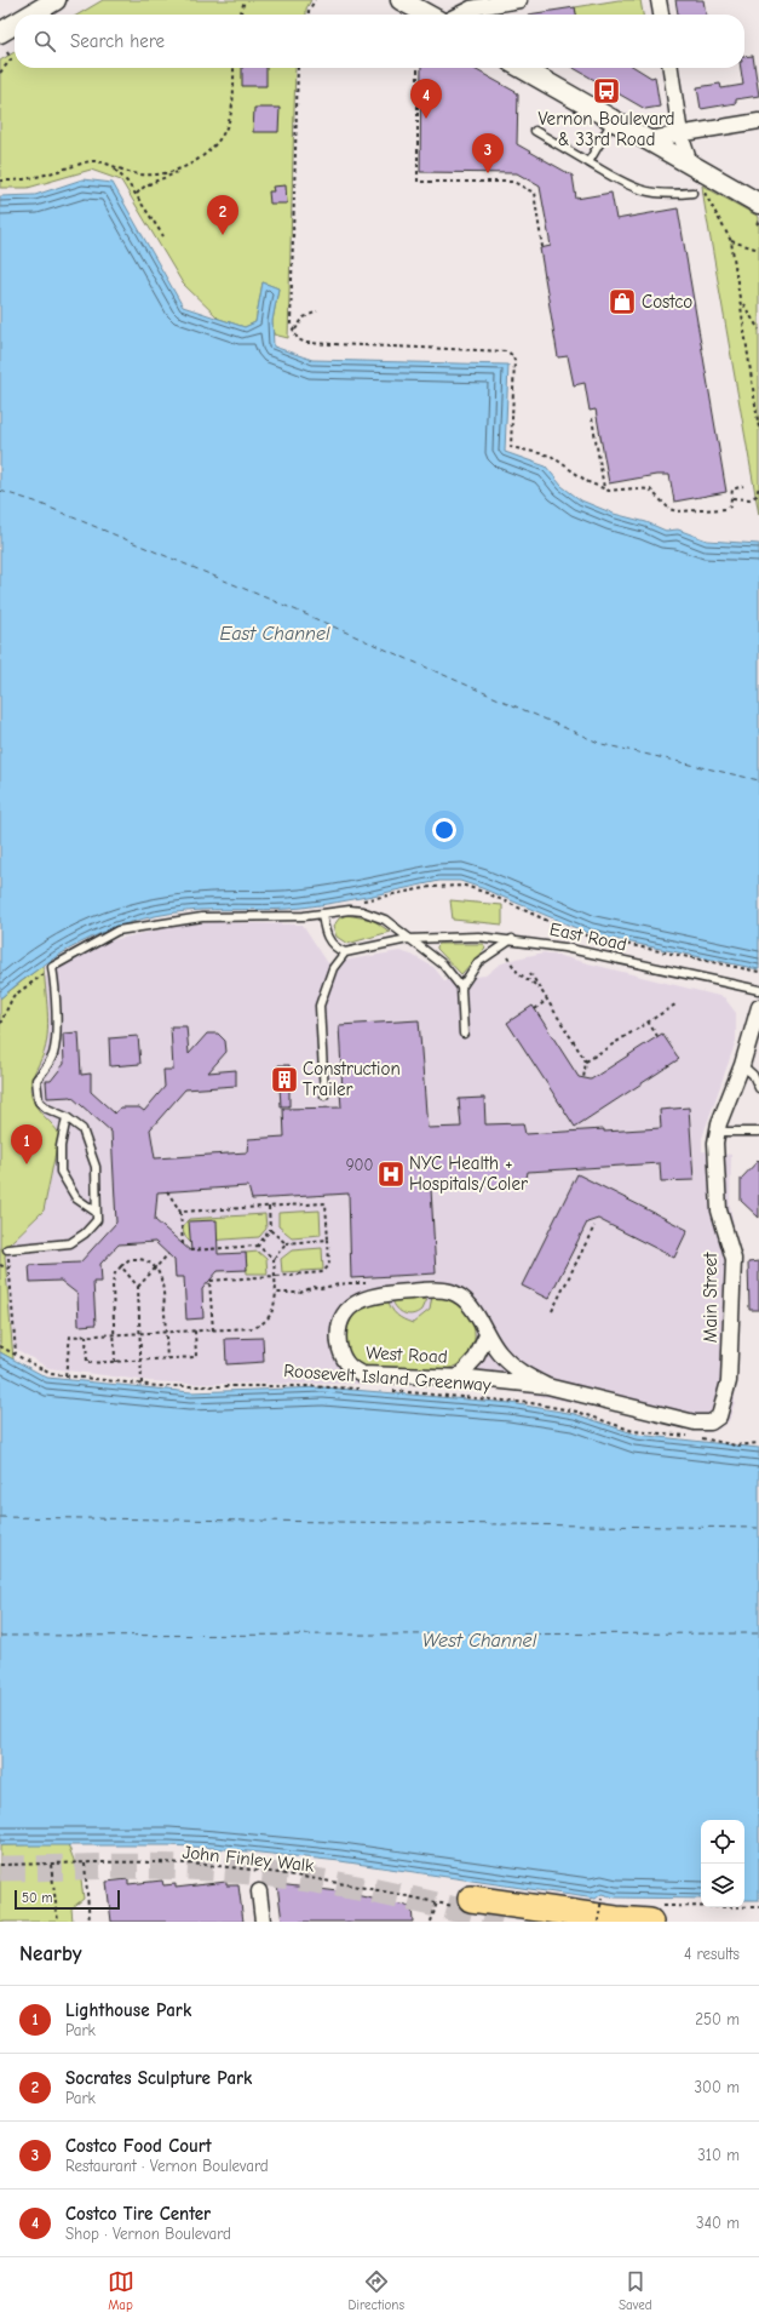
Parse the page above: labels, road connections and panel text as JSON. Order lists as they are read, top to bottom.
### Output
{
  "streets": {
    "street": ["Main Street", "West Road"],
    "lane": ["East Road"],
    "path": ["Roosevelt Island Greenway", "John Finley Walk"]
  },
  "crossings": [
    ["Main Street", "West Road"]
  ],
  "water": ["East Channel", "West Channel"],
  "places": {
    "bus stop": ["Vernon Boulevard & 33rd Road"],
    "shop": ["Costco"],
    "building": ["Construction Trailer"],
    "hospital": ["NYC Health + Hospitals/Coler"]
  },
  "house_numbers": ["900"],
  "scale_bar": "50 m",
  "page": {
    "search": "Search here",
    "pins": [
      "4",
      "3",
      "2",
      "1"
    ],
    "scale": "50 m",
    "heading": ["Nearby", "4 results"],
    "list": [
      {
        "mark": "1",
        "name": "Lighthouse Park",
        "note": "Park",
        "value": "250 m"
      },
      {
        "mark": "2",
        "name": "Socrates Sculpture Park",
        "note": "Park",
        "value": "300 m"
      },
      {
        "mark": "3",
        "name": "Costco Food Court",
        "note": "Restaurant · Vernon Boulevard",
        "value": "310 m"
      },
      {
        "mark": "4",
        "name": "Costco Tire Center",
        "note": "Shop · Vernon Boulevard",
        "value": "340 m"
      }
    ],
    "nav": ["Map", "Directions", "Saved"]
  }
}
